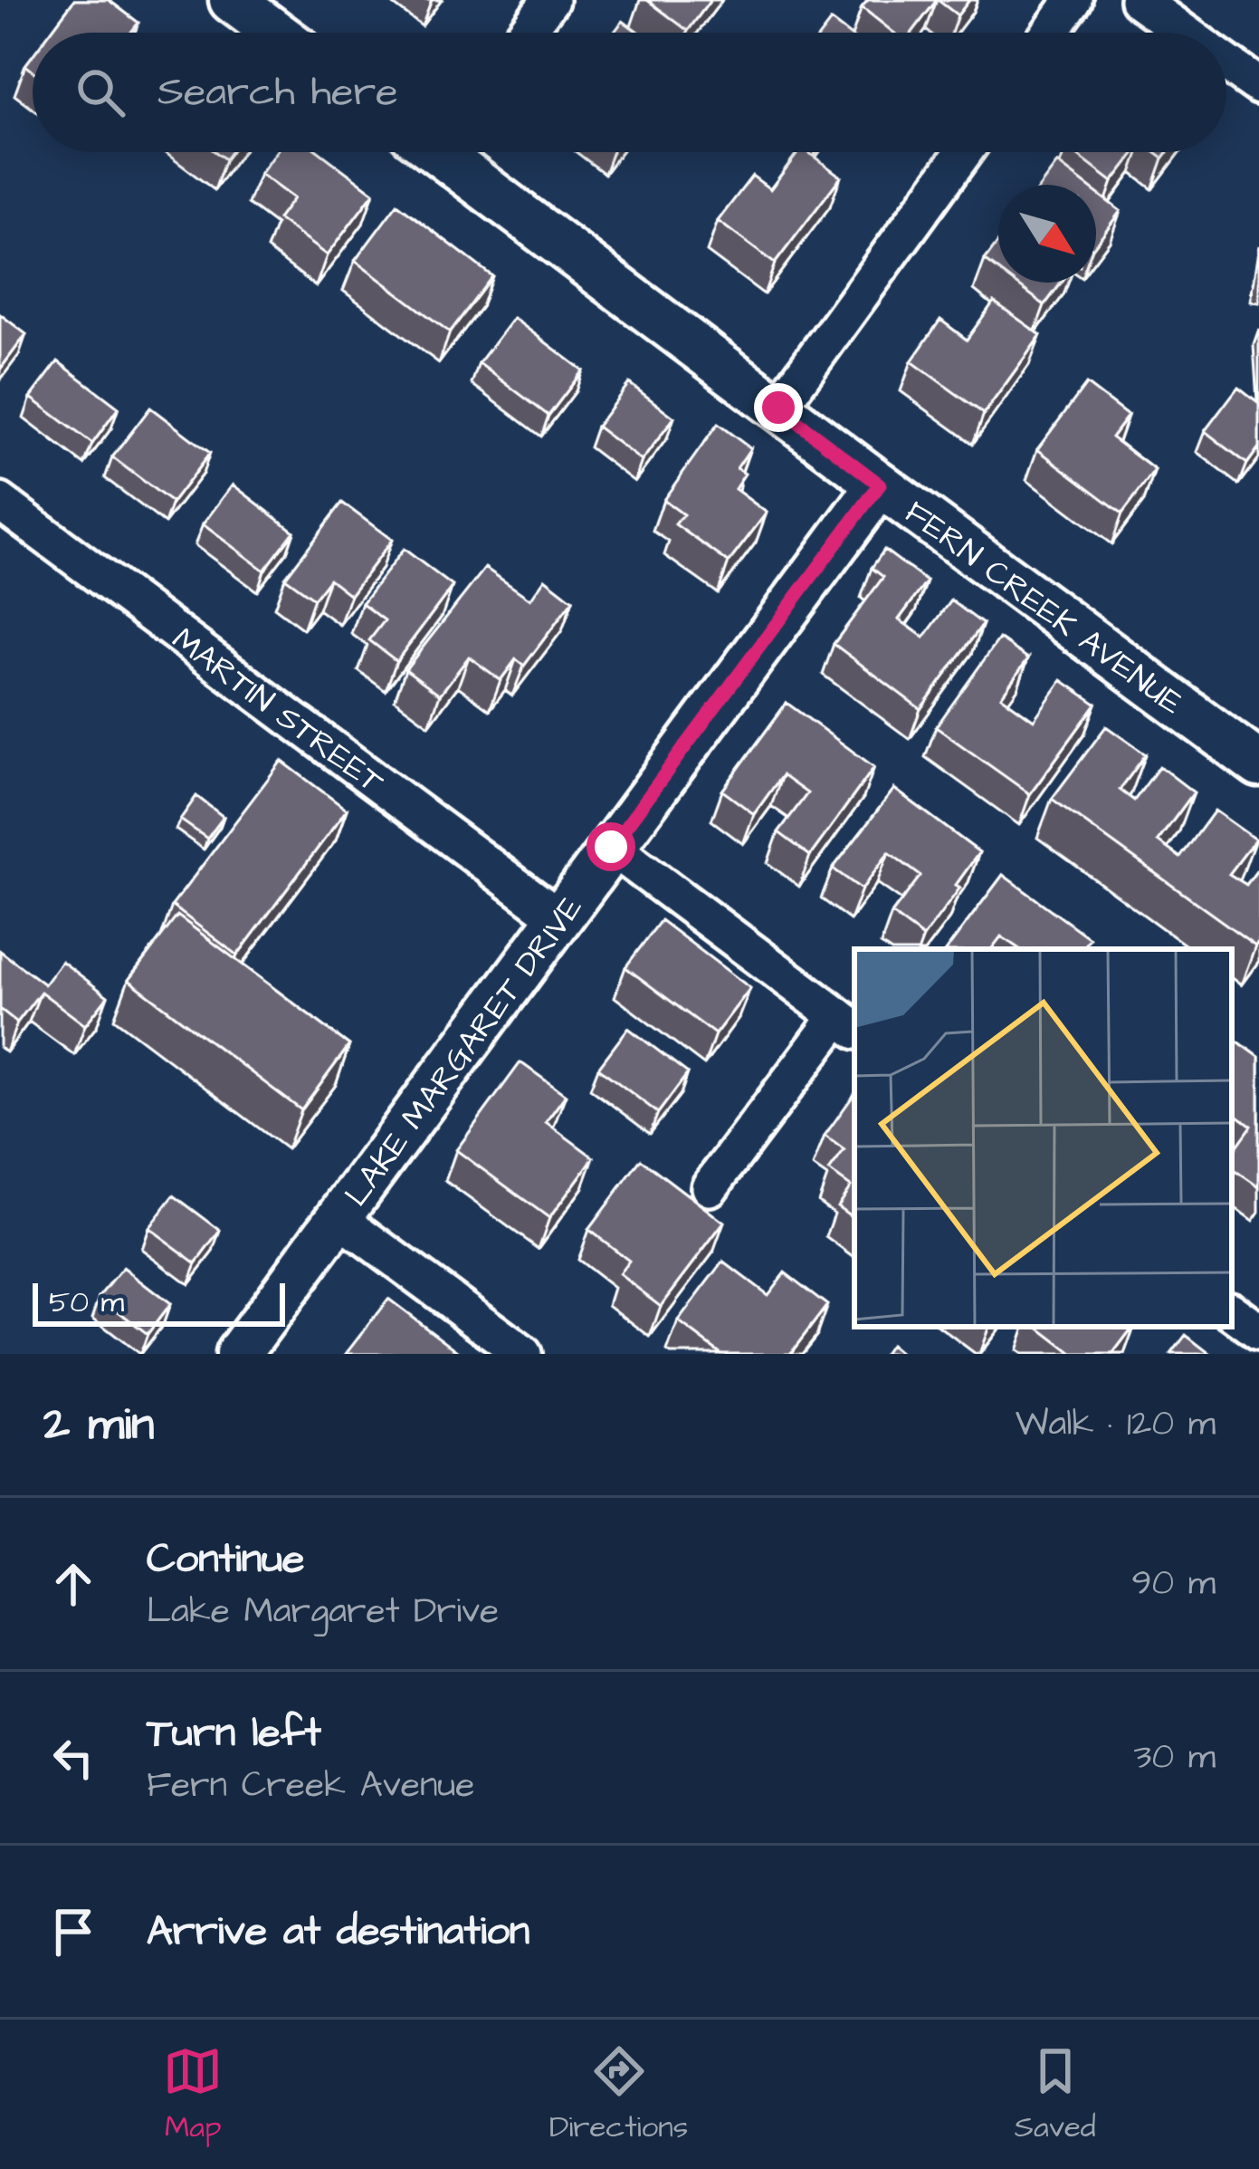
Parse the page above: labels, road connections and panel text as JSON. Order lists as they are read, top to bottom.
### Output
{
  "streets": {
    "street": ["FERN CREEK AVENUE", "MARTIN STREET", "LAKE MARGARET DRIVE"]
  },
  "crossings": [
    ["FERN CREEK AVENUE", "LAKE MARGARET DRIVE"],
    ["MARTIN STREET", "LAKE MARGARET DRIVE"]
  ],
  "scale_bar": "50 m",
  "north": "bottom right",
  "page": {
    "search": "Search here",
    "scale": "50 m",
    "heading": ["2 min", "Walk · 120 m"],
    "list": [
      ["Continue", "Lake Margaret Drive", "90 m"],
      ["Turn left", "Fern Creek Avenue", "30 m"],
      "Arrive at destination"
    ],
    "nav": ["Map", "Directions", "Saved"]
  }
}
